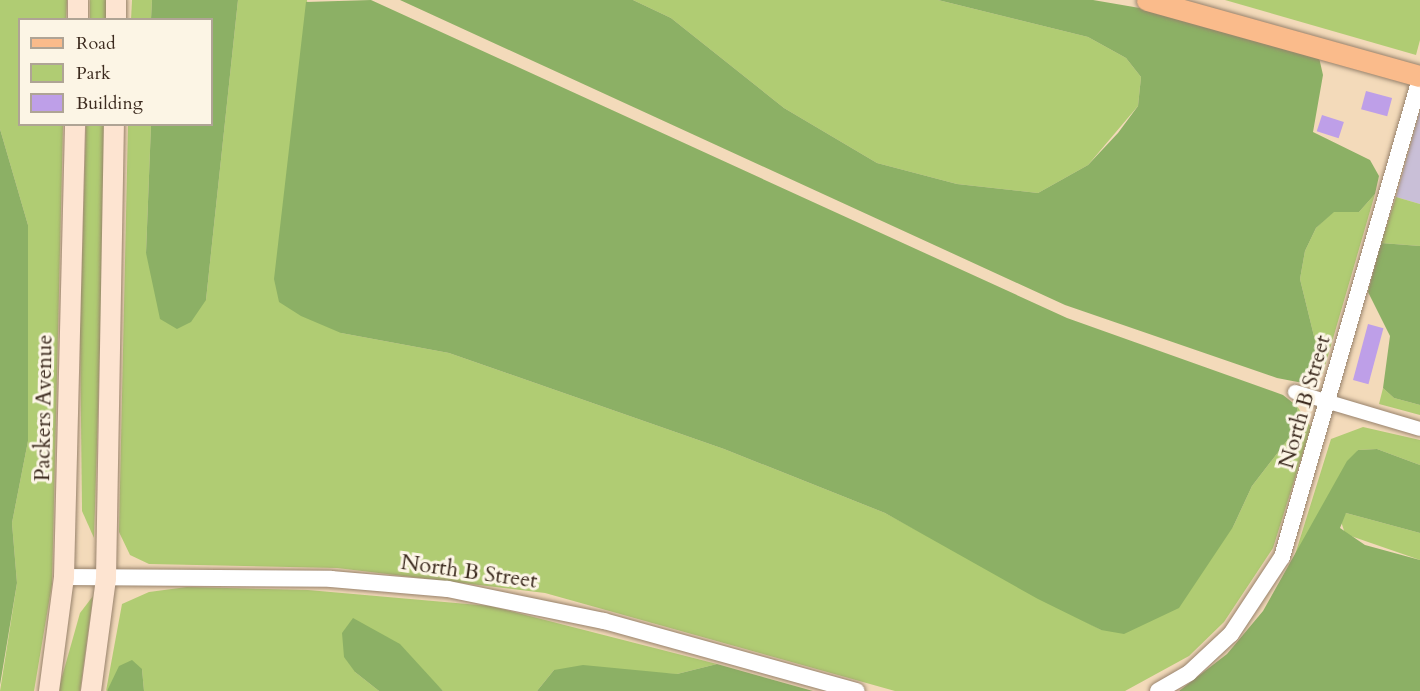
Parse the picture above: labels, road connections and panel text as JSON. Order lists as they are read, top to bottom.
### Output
{
  "streets": {
    "main road": ["Packers Avenue"],
    "street": ["North B Street"]
  },
  "crossings": [
    ["North B Street", "Packers Avenue"]
  ],
  "legend": ["Road", "Park", "Building"]
}
